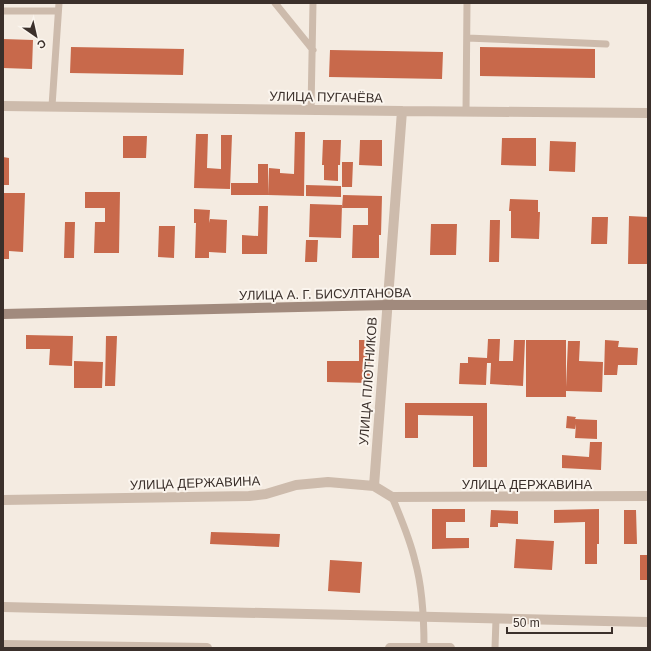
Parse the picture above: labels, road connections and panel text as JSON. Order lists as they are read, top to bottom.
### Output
{
  "streets": {
    "street": [
      "УЛИЦА ПУГАЧЁВА",
      "УЛИЦА А. Г. БИСУЛТАНОВА",
      "УЛИЦА ПЛОТНИКОВ",
      "УЛИЦА ДЕРЖАВИНА"
    ]
  },
  "crossings": [
    ["УЛИЦА ПУГАЧЁВА", "УЛИЦА ПЛОТНИКОВ"],
    ["УЛИЦА А. Г. БИСУЛТАНОВА", "УЛИЦА ПЛОТНИКОВ"],
    ["УЛИЦА ПЛОТНИКОВ", "УЛИЦА ДЕРЖАВИНА"]
  ],
  "scale_bar": "50 m",
  "north": "bottom right"
}
